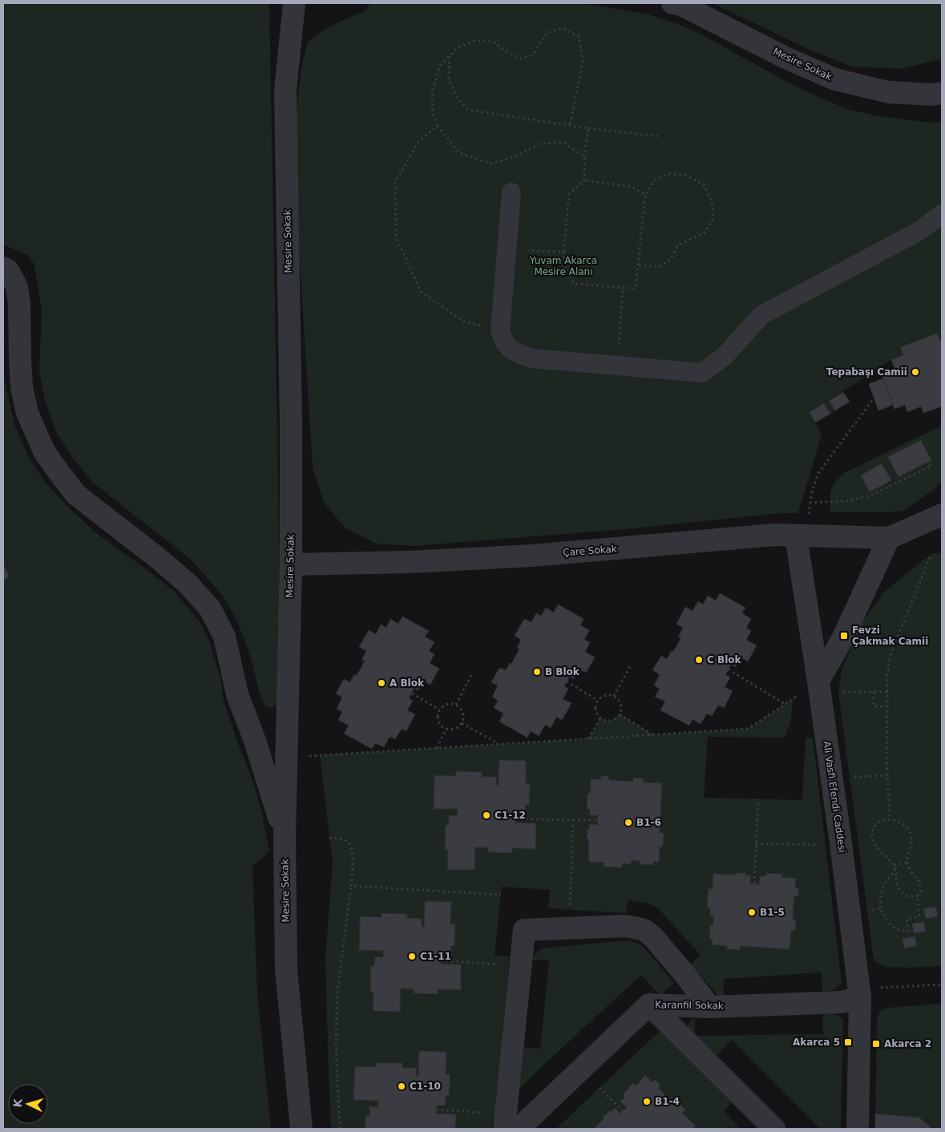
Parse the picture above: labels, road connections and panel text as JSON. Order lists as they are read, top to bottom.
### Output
{
  "streets": {
    "street": [
      "Mesire Sokak",
      "Çare Sokak",
      "Ali Vasfi Efendi Caddesi",
      "Karanfil Sokak"
    ]
  },
  "crossings": [
    ["Mesire Sokak", "Çare Sokak"],
    ["Çare Sokak", "Ali Vasfi Efendi Caddesi"],
    ["Ali Vasfi Efendi Caddesi", "Karanfil Sokak"]
  ],
  "parks": ["Yuvam Akarca Mesire Alanı"],
  "places": {
    "other": [
      "Tepabaşı Camii",
      "C Blok",
      "B Blok",
      "A Blok",
      "C1-12",
      "B1-6",
      "B1-5",
      "C1-11",
      "C1-10",
      "B1-4"
    ],
    "transit": ["Fevzi Çakmak Camii", "Akarca 5", "Akarca 2"]
  },
  "north": "left"
}
